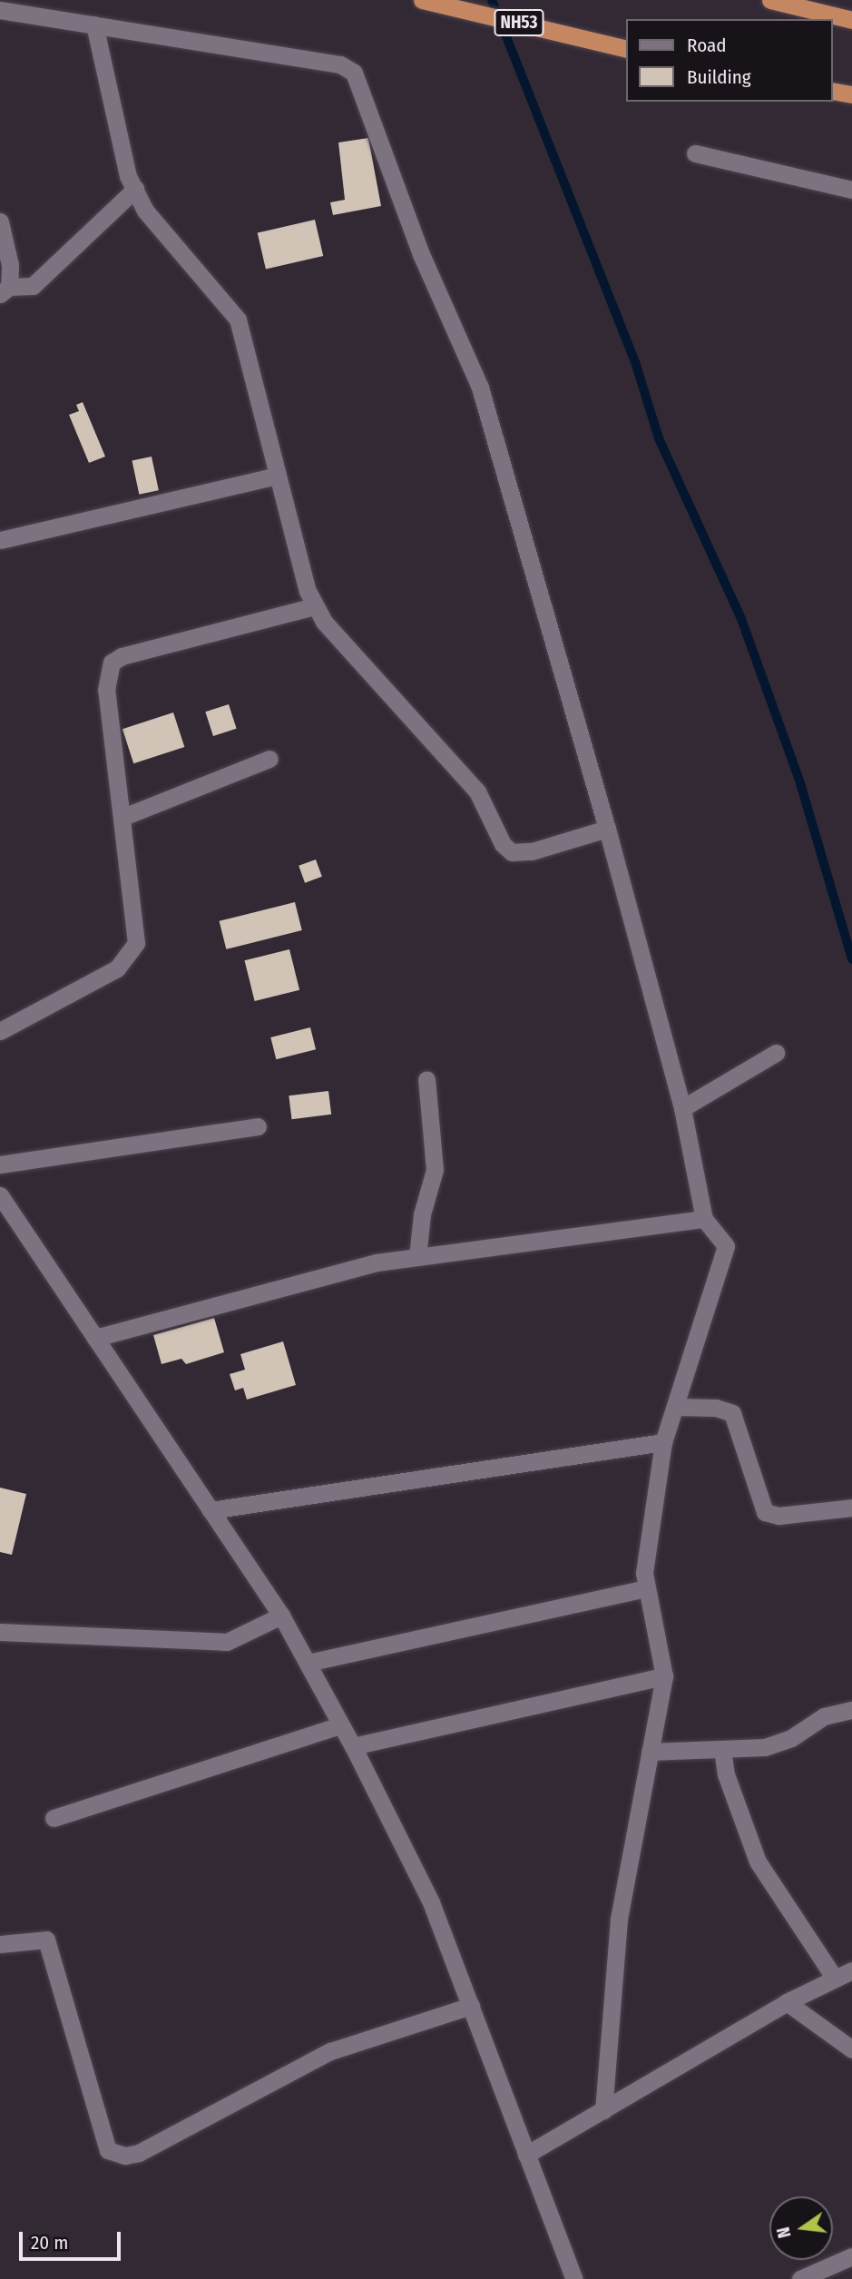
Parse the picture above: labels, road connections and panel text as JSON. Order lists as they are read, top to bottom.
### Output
{
  "streets": {
    "highway": ["NH53"]
  },
  "legend": ["Road", "Building"],
  "scale_bar": "20 m",
  "north": "left"
}
